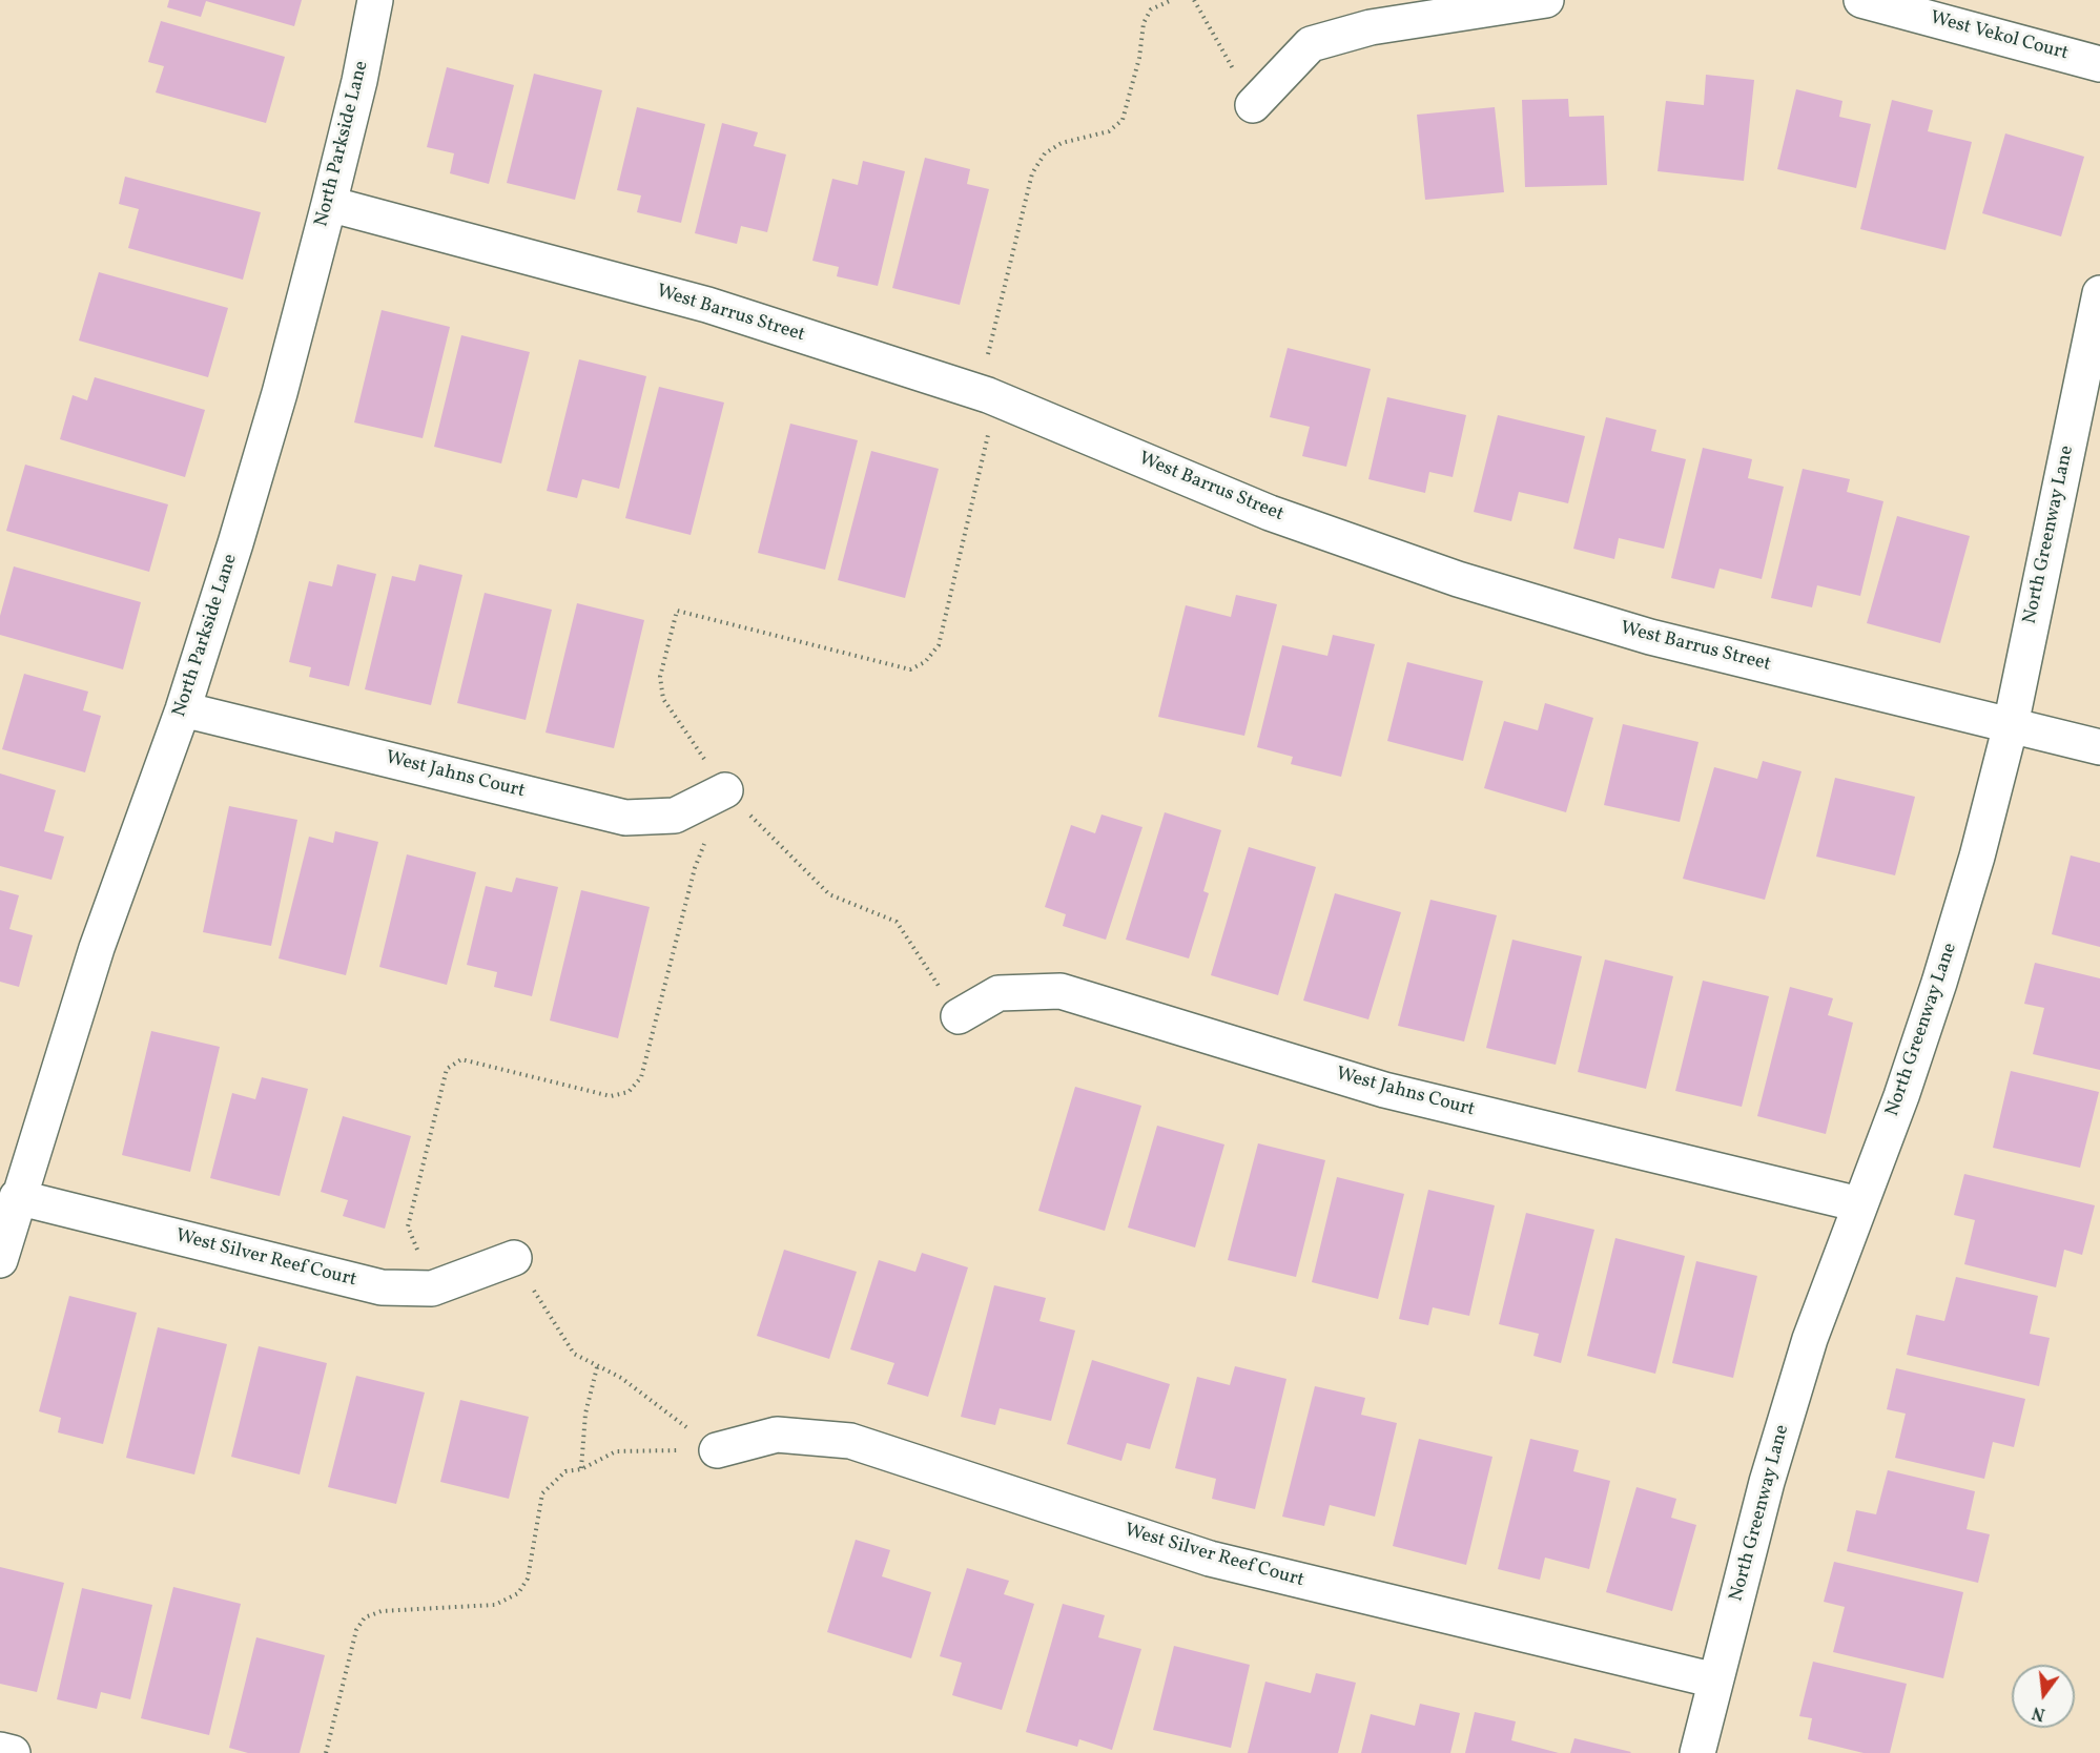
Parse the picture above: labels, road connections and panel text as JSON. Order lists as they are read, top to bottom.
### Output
{
  "streets": {
    "street": [
      "West Vekol Court",
      "North Parkside Lane",
      "West Barrus Street",
      "North Greenway Lane",
      "West Jahns Court",
      "West Silver Reef Court"
    ]
  },
  "crossings": [
    ["North Parkside Lane", "West Barrus Street"],
    ["North Parkside Lane", "West Jahns Court"],
    ["North Parkside Lane", "West Silver Reef Court"],
    ["West Barrus Street", "North Greenway Lane"],
    ["North Greenway Lane", "West Jahns Court"],
    ["North Greenway Lane", "West Silver Reef Court"]
  ],
  "north": "bottom"
}
